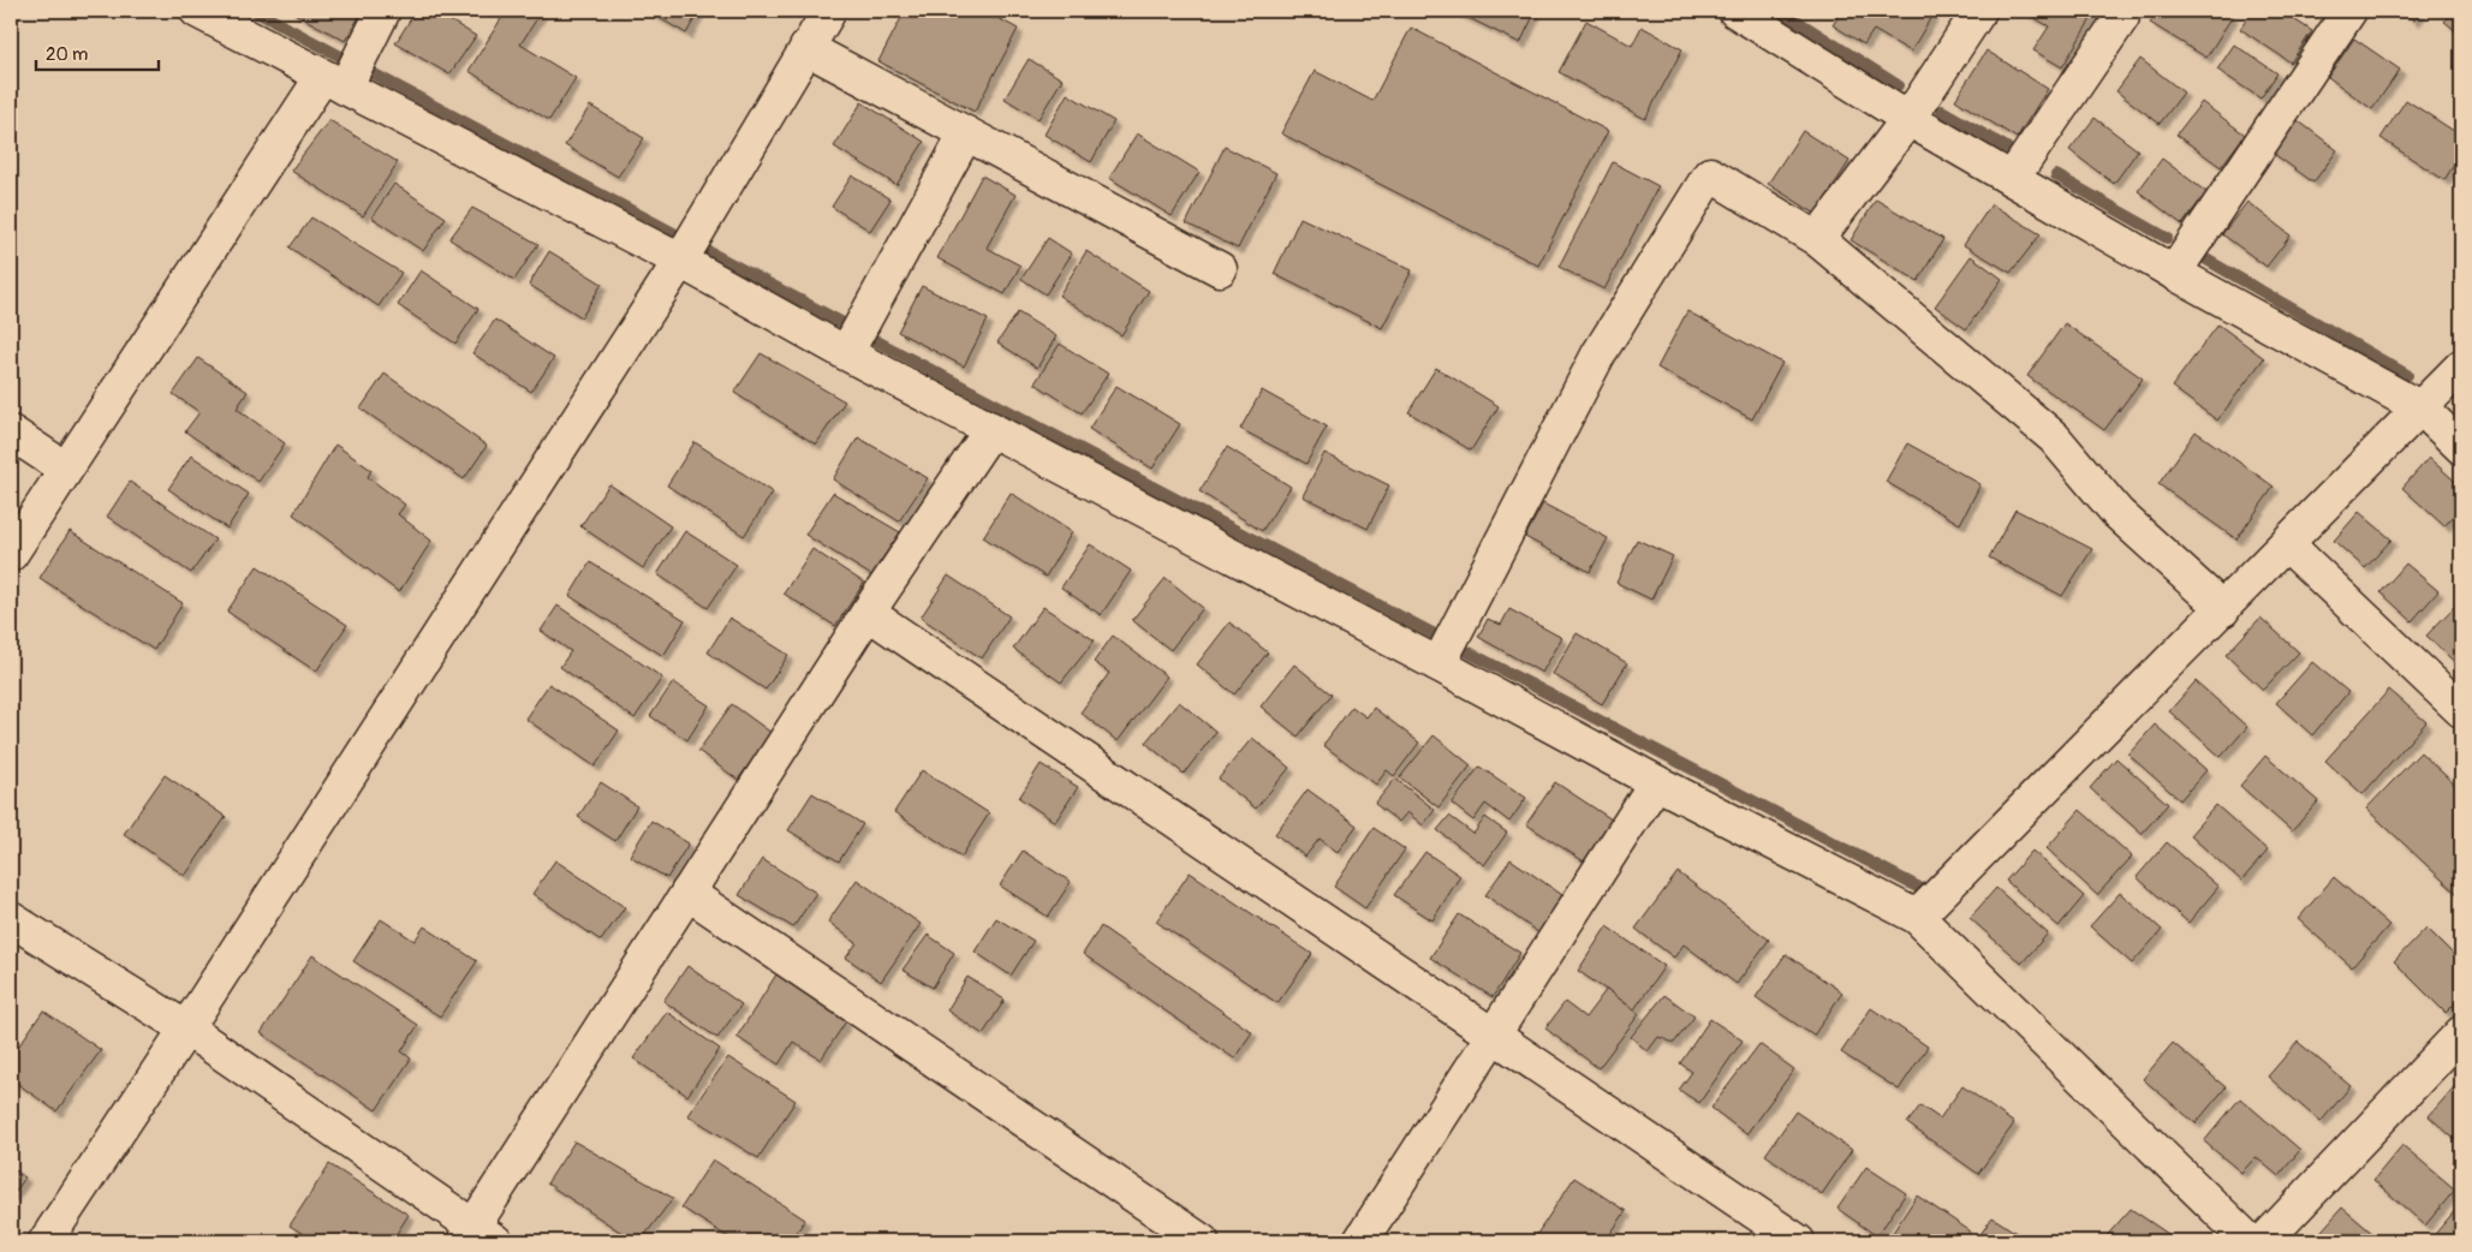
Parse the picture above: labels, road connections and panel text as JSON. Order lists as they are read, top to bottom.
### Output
{
  "scale_bar": "20 m"
}
